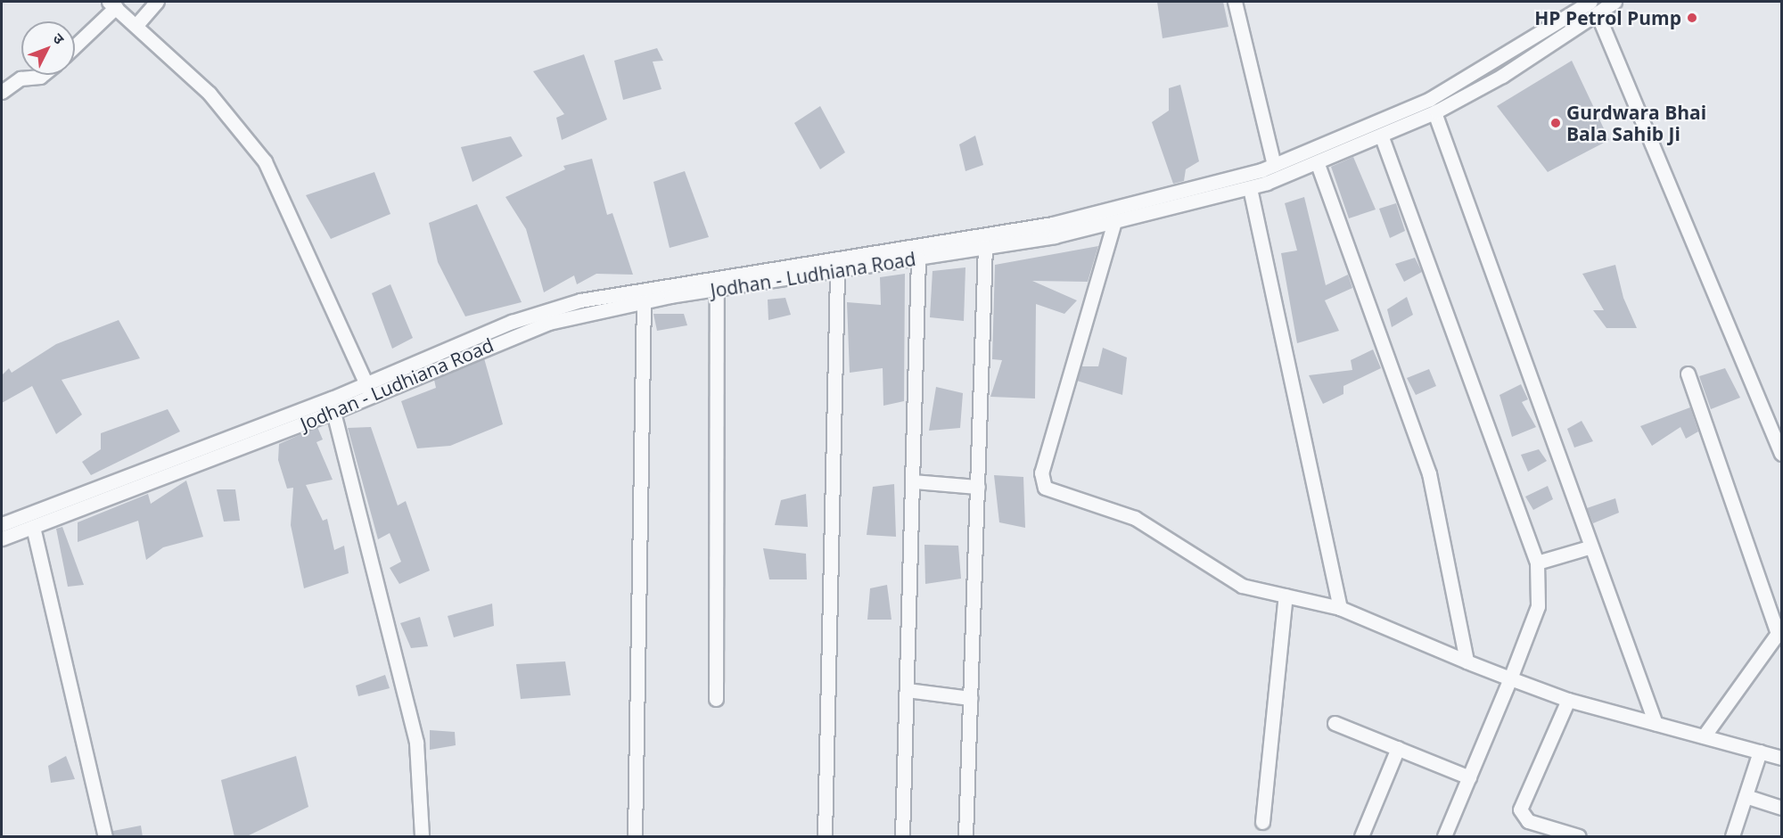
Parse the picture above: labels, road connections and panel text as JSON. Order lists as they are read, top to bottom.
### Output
{
  "streets": {
    "street": ["Jodhan - Ludhiana Road"]
  },
  "places": ["HP Petrol Pump", "Gurdwara Bhai Bala Sahib Ji"],
  "north": "top right"
}
